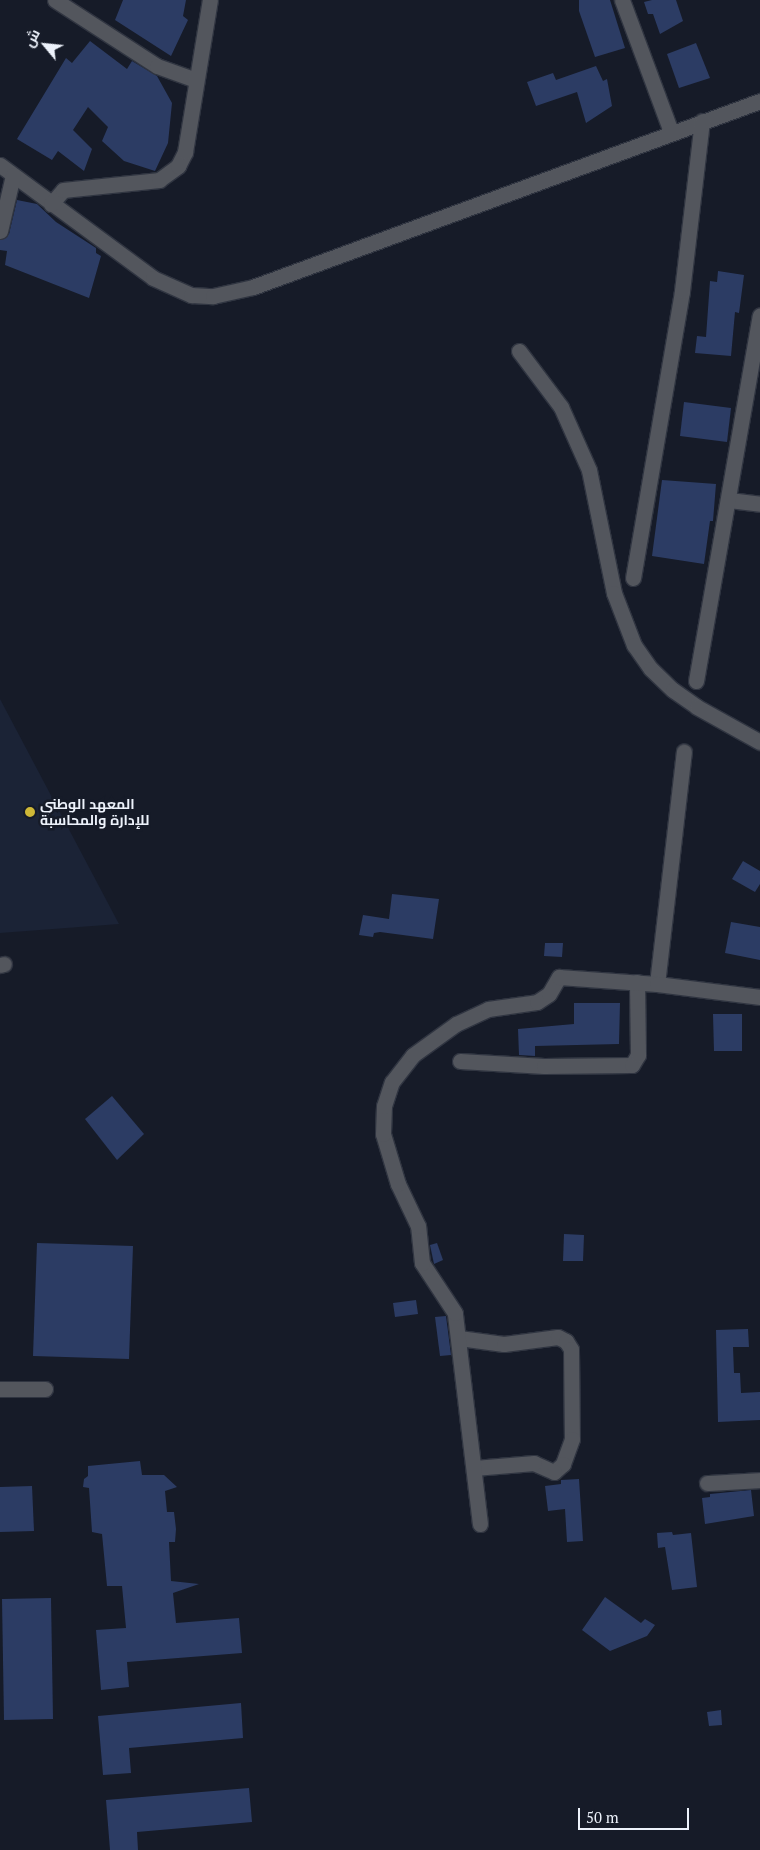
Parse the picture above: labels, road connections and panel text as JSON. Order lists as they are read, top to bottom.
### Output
{
  "places": ["المعهد الوطني للإدارة والمحاسبة"],
  "scale_bar": "50 m",
  "north": "top left"
}
